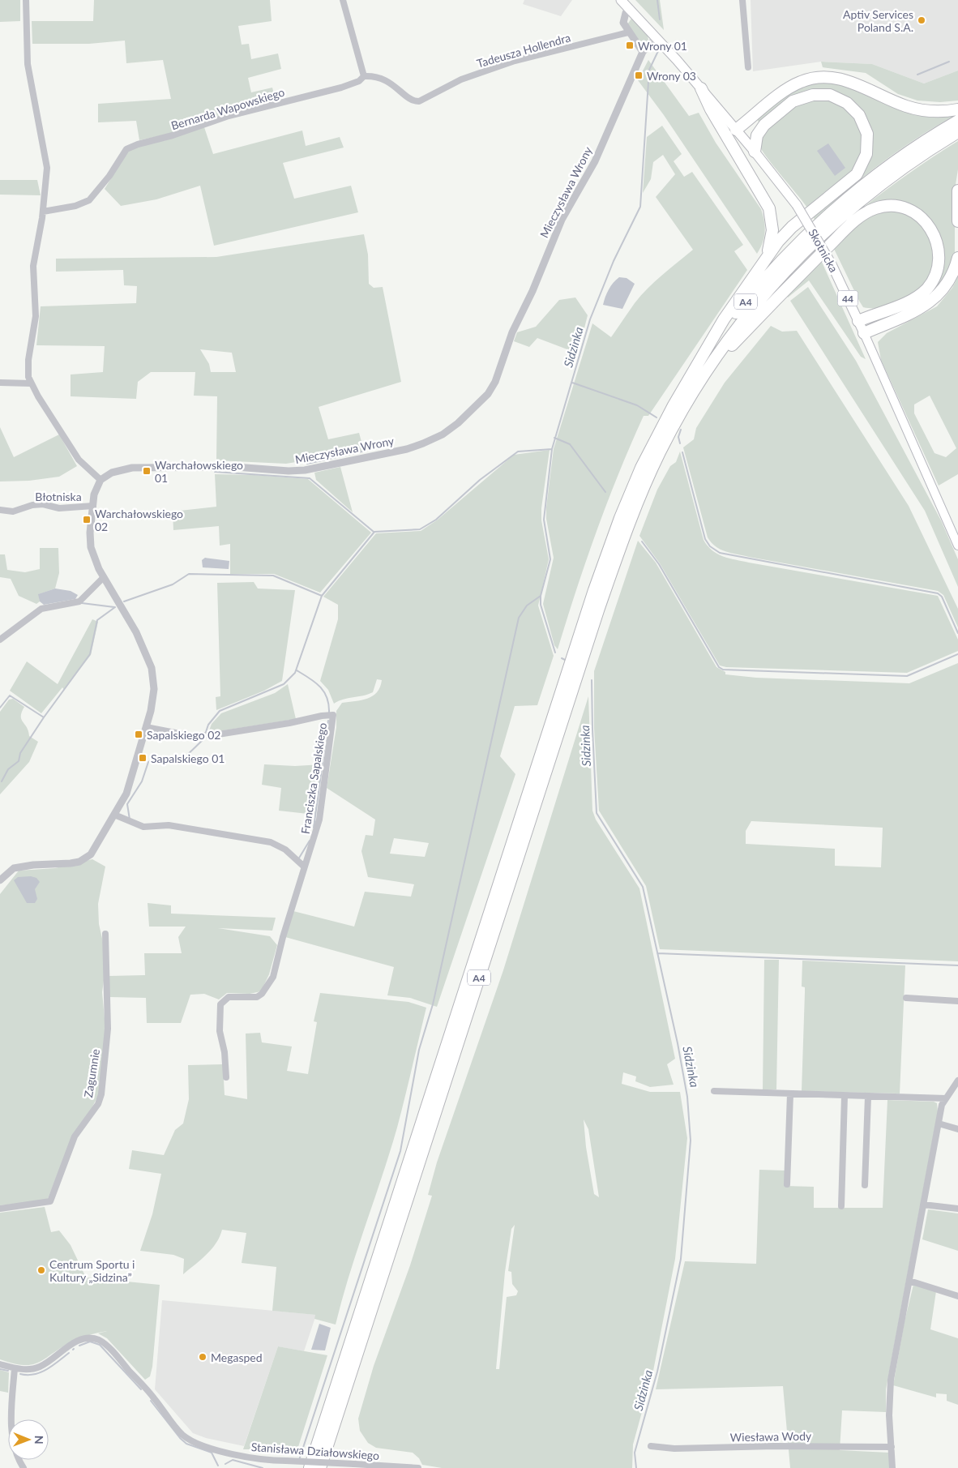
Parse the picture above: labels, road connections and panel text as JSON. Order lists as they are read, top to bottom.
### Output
{
  "streets": {
    "highway": ["A4"],
    "main road": ["Skotnicka", "44"],
    "street": [
      "Tadeusza Hollendra",
      "Bernarda Wapowskiego",
      "Mieczysława Wrony",
      "Błotniska",
      "Franciszka Sapalskiego",
      "Zagumnie",
      "Wiesława Wody",
      "Stanisława Działowskiego"
    ]
  },
  "crossings": [
    ["Tadeusza Hollendra", "Bernarda Wapowskiego"],
    ["Mieczysława Wrony", "Skotnicka"]
  ],
  "water": ["Sidzinka"],
  "places": {
    "other": ["Aptiv Services Poland S.A.", "Centrum Sportu i Kultury „Sidzina”", "Megasped"],
    "transit": [
      "Wrony 01",
      "Wrony 03",
      "Warchałowskiego 01",
      "Warchałowskiego 02",
      "Sapalskiego 02",
      "Sapalskiego 01"
    ]
  },
  "north": "right"
}
